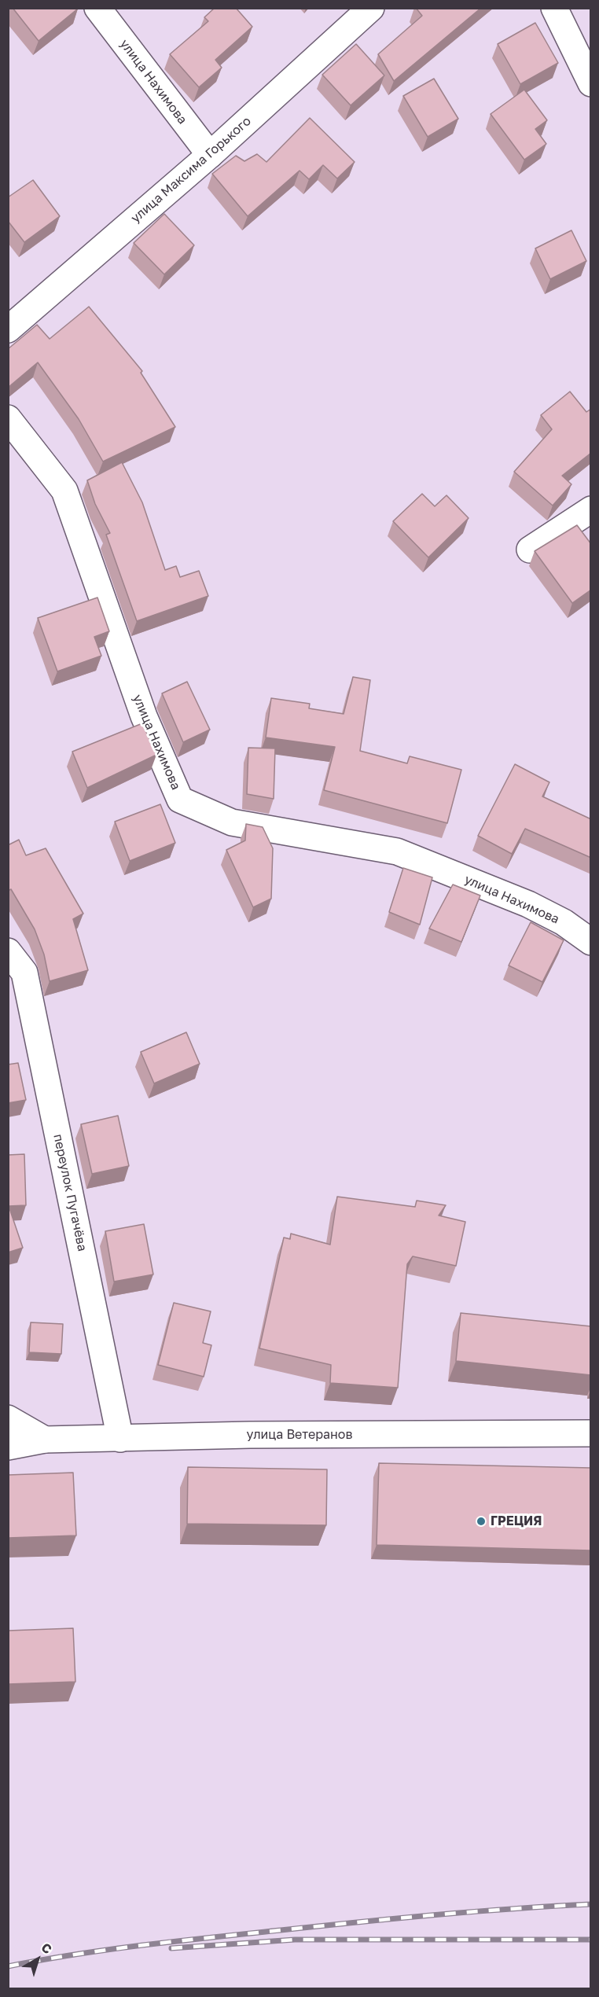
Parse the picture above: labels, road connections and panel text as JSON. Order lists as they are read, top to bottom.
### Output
{
  "streets": {
    "street": [
      "улица Нахимова",
      "улица Максима Горького",
      "переулок Пугачёва",
      "улица Ветеранов"
    ]
  },
  "crossings": [
    ["улица Нахимова", "улица Максима Горького"],
    ["переулок Пугачёва", "улица Ветеранов"]
  ],
  "places": ["ГРЕЦИЯ"],
  "north": "top right"
}
